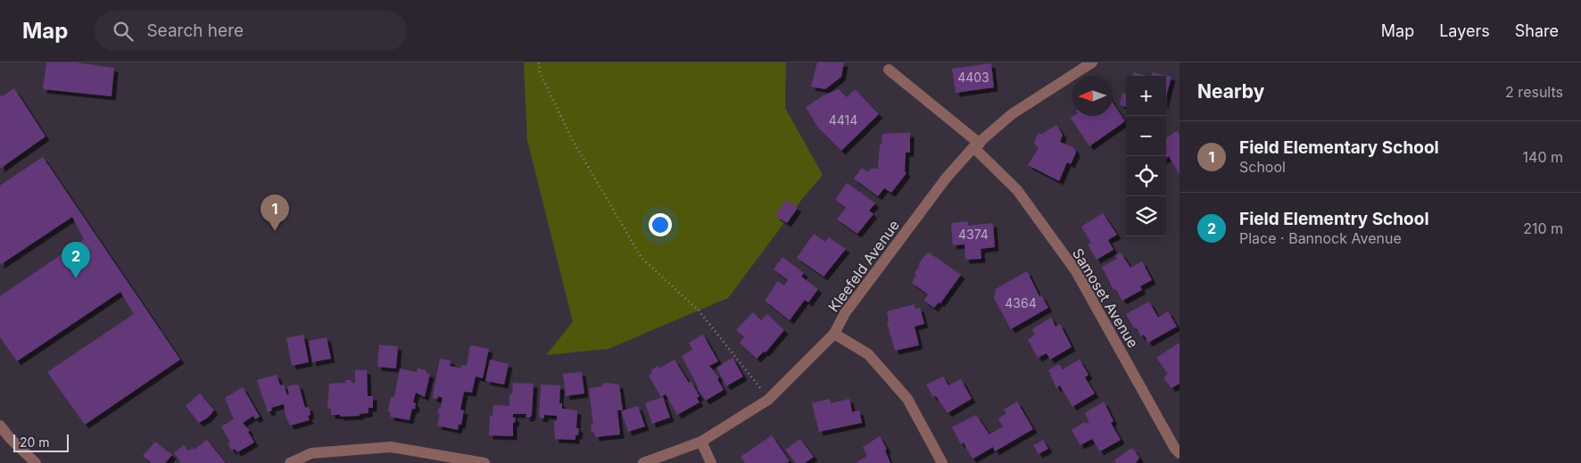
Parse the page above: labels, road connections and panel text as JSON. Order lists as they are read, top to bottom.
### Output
{
  "streets": {
    "street": ["Kleefeld Avenue", "Samoset Avenue"]
  },
  "crossings": [
    ["Kleefeld Avenue", "Samoset Avenue"]
  ],
  "house_numbers": [
    "4403",
    "4414",
    "4374",
    "4364"
  ],
  "scale_bar": "20 m",
  "north": "left",
  "page": {
    "header": "Map",
    "search": "Search here",
    "nav": ["Map", "Layers", "Share"],
    "heading": ["Nearby", "2 results"],
    "map_buttons": ["+", "−"],
    "list": [
      {
        "mark": "1",
        "name": "Field Elementary School",
        "note": "School",
        "value": "140 m"
      },
      {
        "mark": "2",
        "name": "Field Elementry School",
        "note": "Place · Bannock Avenue",
        "value": "210 m"
      }
    ],
    "pins": ["1", "2"],
    "scale": "20 m"
  }
}
